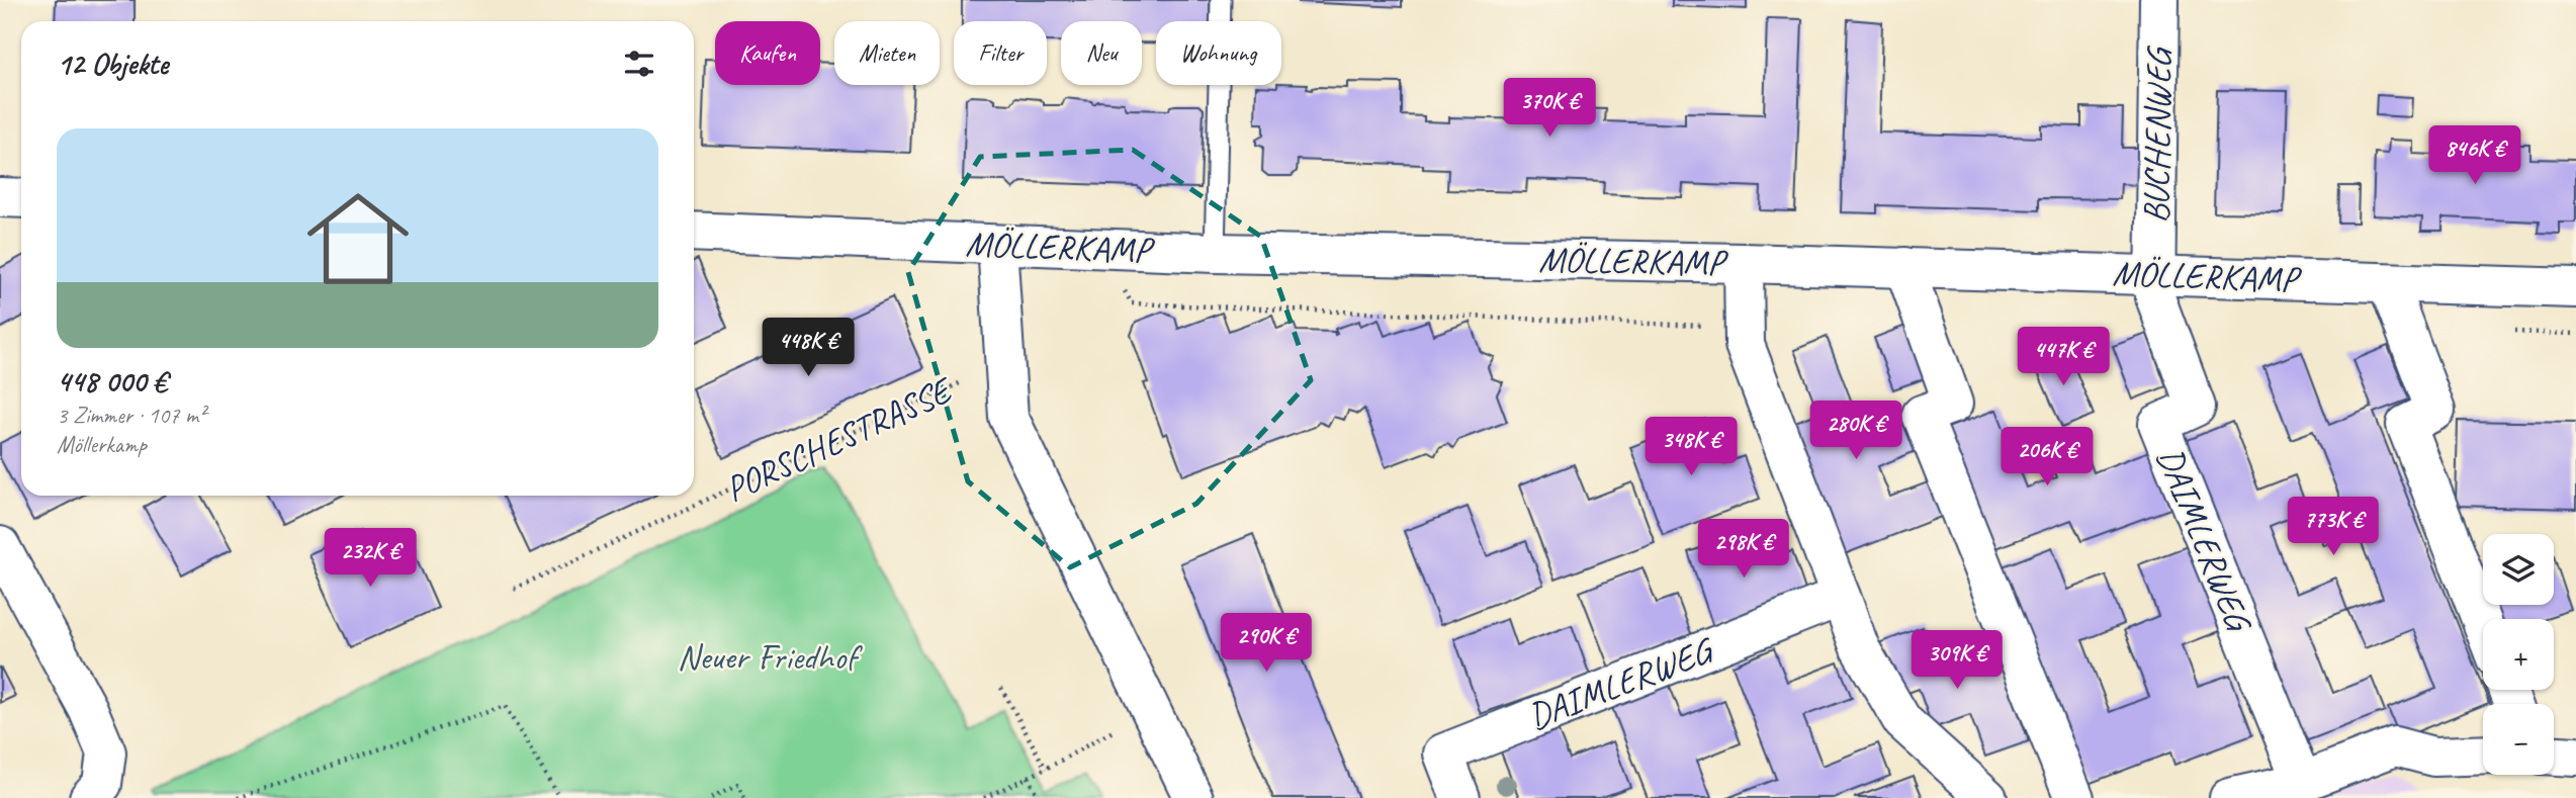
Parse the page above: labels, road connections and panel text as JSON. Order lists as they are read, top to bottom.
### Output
{
  "streets": {
    "street": [
      "BUCHENWEG",
      "MÖLLERKAMP",
      "PORSCHESTRASSE",
      "DAIMLERWEG"
    ]
  },
  "crossings": [
    ["BUCHENWEG", "MÖLLERKAMP"],
    ["BUCHENWEG", "DAIMLERWEG"],
    ["MÖLLERKAMP", "PORSCHESTRASSE"],
    ["MÖLLERKAMP", "DAIMLERWEG"]
  ],
  "parks": ["Neuer Friedhof"],
  "page": {
    "chip": [
      "Kaufen",
      "Mieten",
      "Filter",
      "Neu",
      "Wohnung"
    ],
    "heading": "12 Objekte",
    "price": [
      "370K €",
      "846K €",
      "448K €",
      "447K €",
      "280K €",
      "348K €",
      "206K €",
      "773K €",
      "298K €",
      "232K €",
      "290K €",
      "309K €"
    ],
    "list": [
      {
        "name": "448 000 €",
        "note": "3 Zimmer · 107 m² · Möllerkamp"
      }
    ],
    "map_buttons": ["+", "−"]
  }
}
